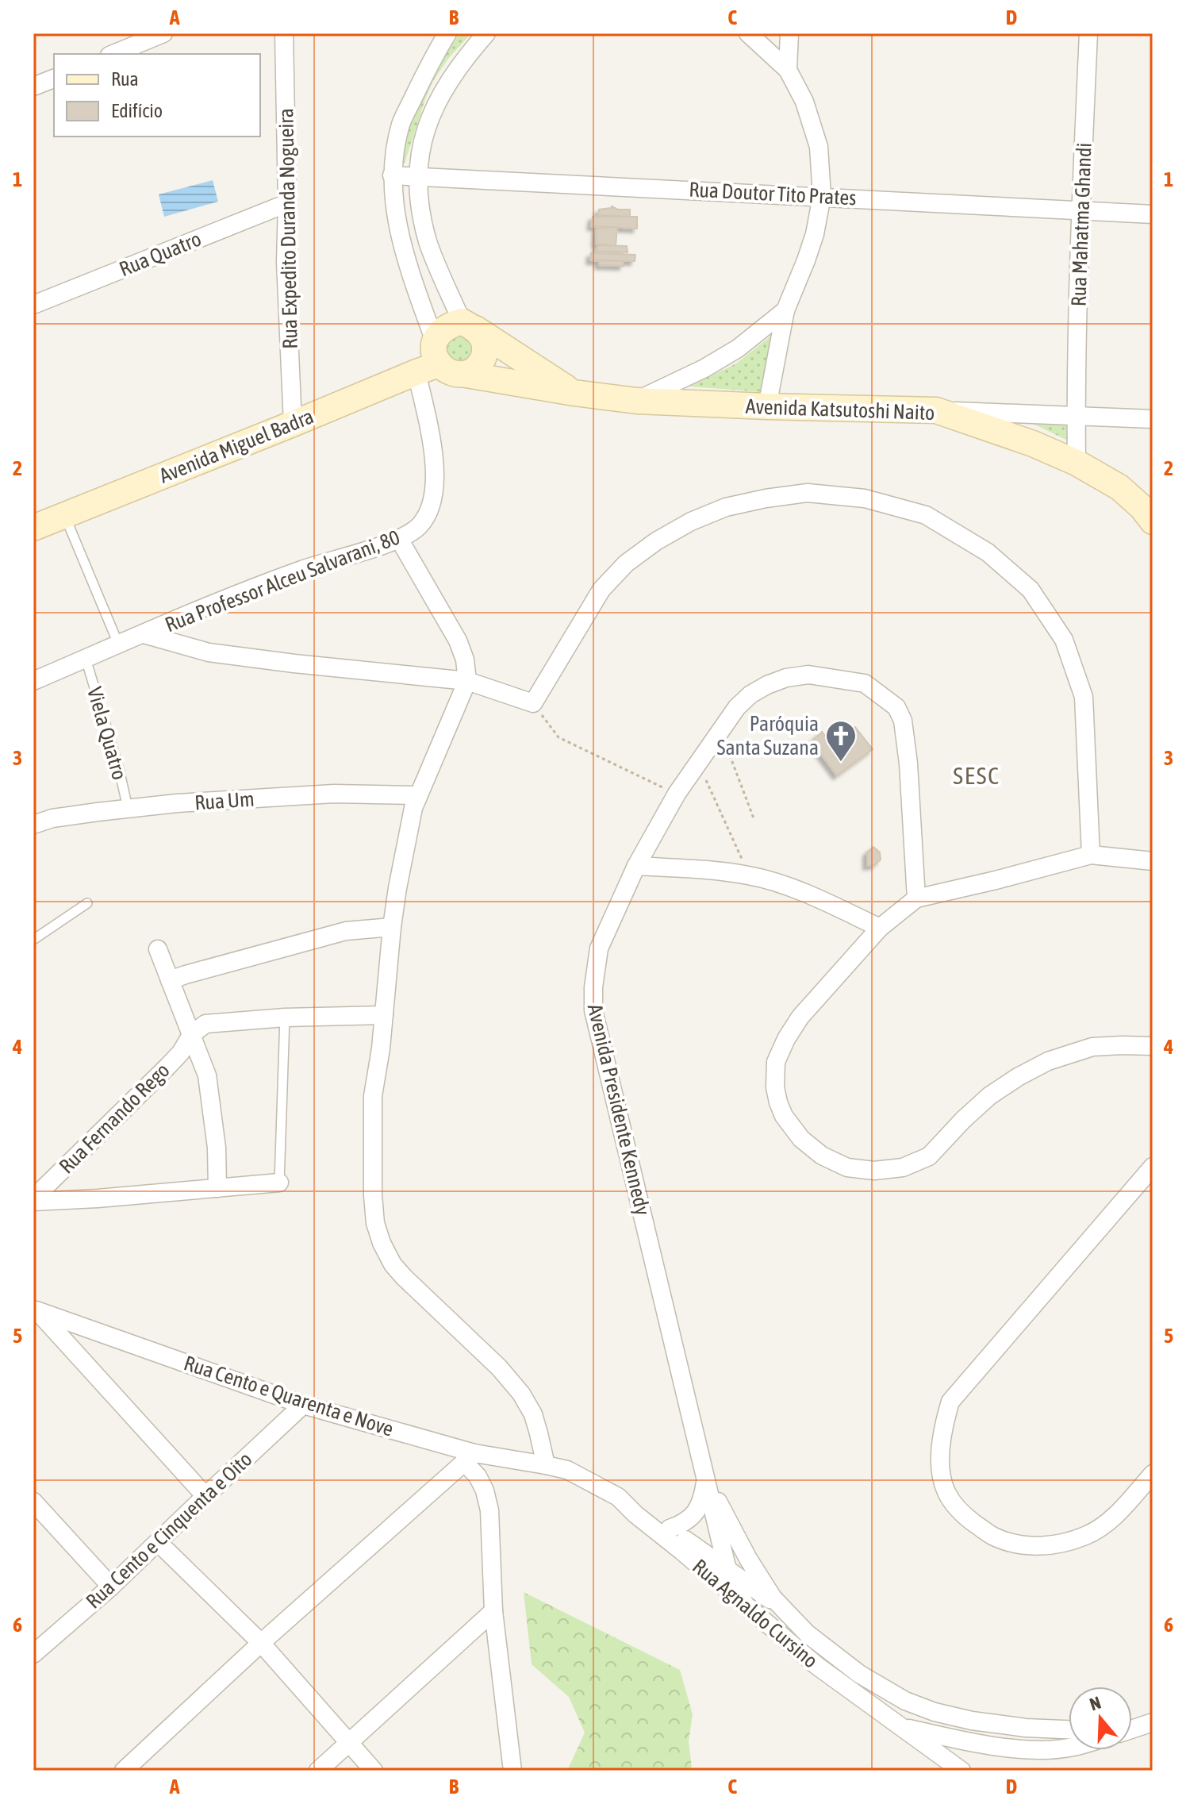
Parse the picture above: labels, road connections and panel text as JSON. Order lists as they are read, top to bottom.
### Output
{
  "streets": {
    "main road": ["Avenida Katsutoshi Naito", "Avenida Miguel Badra"],
    "street": [
      "Rua Doutor Tito Prates",
      "Rua Mahatma Ghandi",
      "Rua Expedito Duranda Nogueira",
      "Rua Quatro",
      "Rua Professor Alceu Salvarani, 80",
      "Rua Um",
      "Avenida Presidente Kennedy",
      "Rua Fernando Rego",
      "Rua Cento e Quarenta e Nove",
      "Rua Cento e Cinquenta e Oito",
      "Rua Agnaldo Cursino"
    ],
    "lane": ["Viela Quatro"]
  },
  "crossings": [
    ["Rua Doutor Tito Prates", "Rua Mahatma Ghandi"],
    ["Rua Mahatma Ghandi", "Avenida Katsutoshi Naito"],
    ["Rua Expedito Duranda Nogueira", "Rua Quatro"],
    ["Rua Expedito Duranda Nogueira", "Avenida Miguel Badra"],
    ["Avenida Miguel Badra", "Rua Professor Alceu Salvarani, 80"],
    ["Rua Professor Alceu Salvarani, 80", "Viela Quatro"],
    ["Viela Quatro", "Rua Um"],
    ["Avenida Presidente Kennedy", "Rua Agnaldo Cursino"],
    ["Rua Cento e Quarenta e Nove", "Rua Cento e Cinquenta e Oito"],
    ["Rua Cento e Quarenta e Nove", "Rua Agnaldo Cursino"]
  ],
  "districts": ["SESC"],
  "places": {
    "church": ["Paróquia Santa Suzana"]
  },
  "legend": ["Rua", "Edifício"],
  "north": "top",
  "grid": {
    "columns": [
      "A",
      "B",
      "C",
      "D"
    ],
    "rows": [
      "1",
      "2",
      "3",
      "4",
      "5",
      "6"
    ]
  }
}
